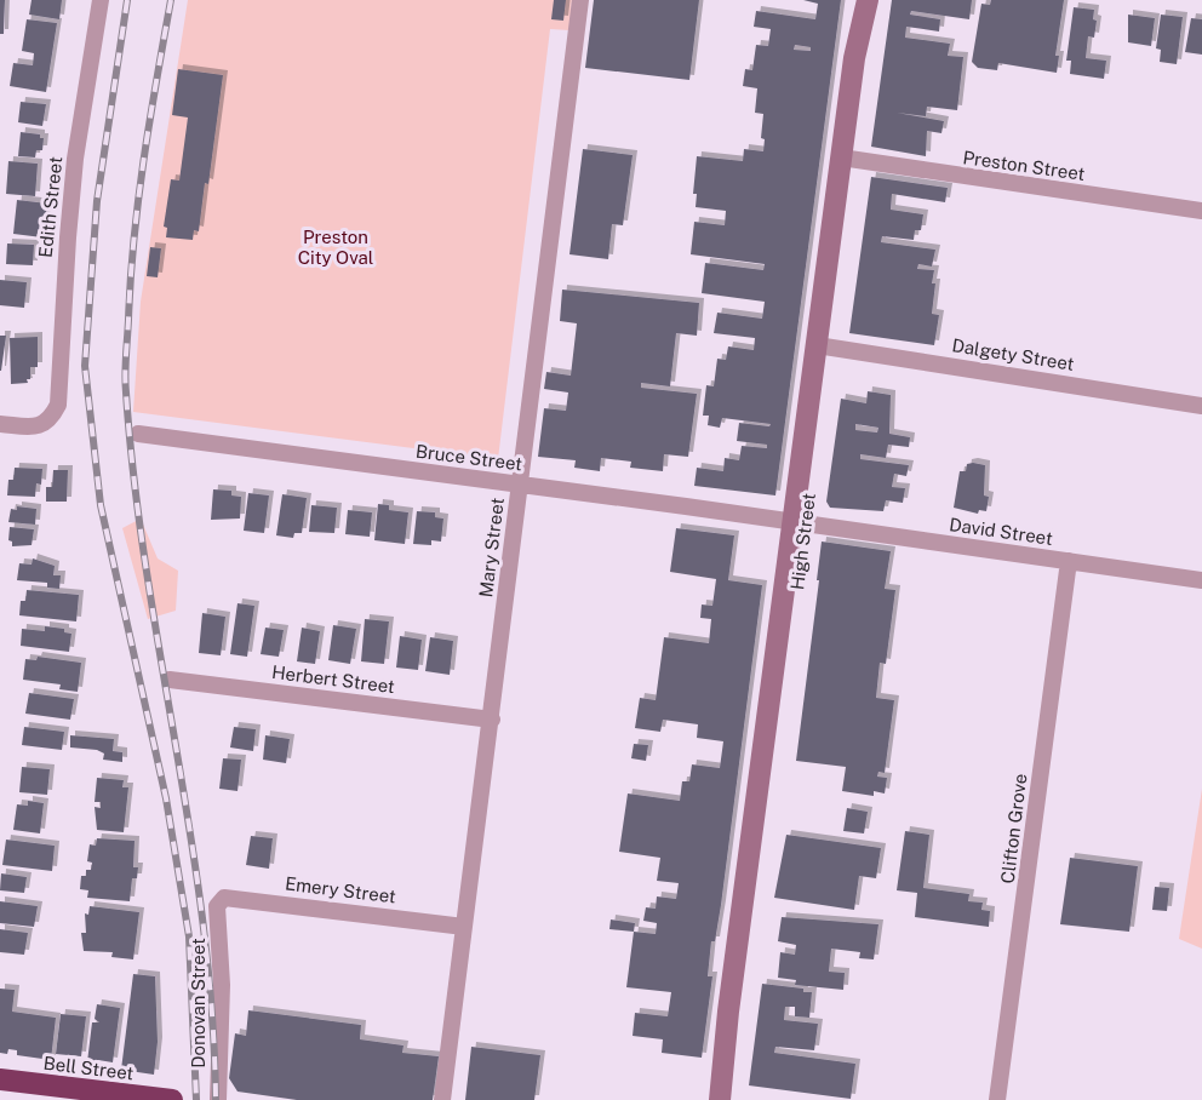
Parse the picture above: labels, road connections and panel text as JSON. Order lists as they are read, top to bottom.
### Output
{
  "streets": {
    "highway": ["Bell Street"],
    "main road": ["High Street"],
    "street": [
      "Preston Street",
      "Edith Street",
      "Dalgety Street",
      "Bruce Street",
      "David Street",
      "Mary Street",
      "Herbert Street",
      "Clifton Grove",
      "Emery Street",
      "Donovan Street"
    ]
  },
  "crossings": [
    ["Preston Street", "High Street"],
    ["Dalgety Street", "High Street"],
    ["Bruce Street", "David Street"],
    ["Bruce Street", "High Street"],
    ["Bruce Street", "Mary Street"],
    ["David Street", "High Street"],
    ["David Street", "Clifton Grove"],
    ["Mary Street", "Herbert Street"],
    ["Mary Street", "Emery Street"],
    ["Emery Street", "Donovan Street"]
  ],
  "parks": ["Preston City Oval"]
}
